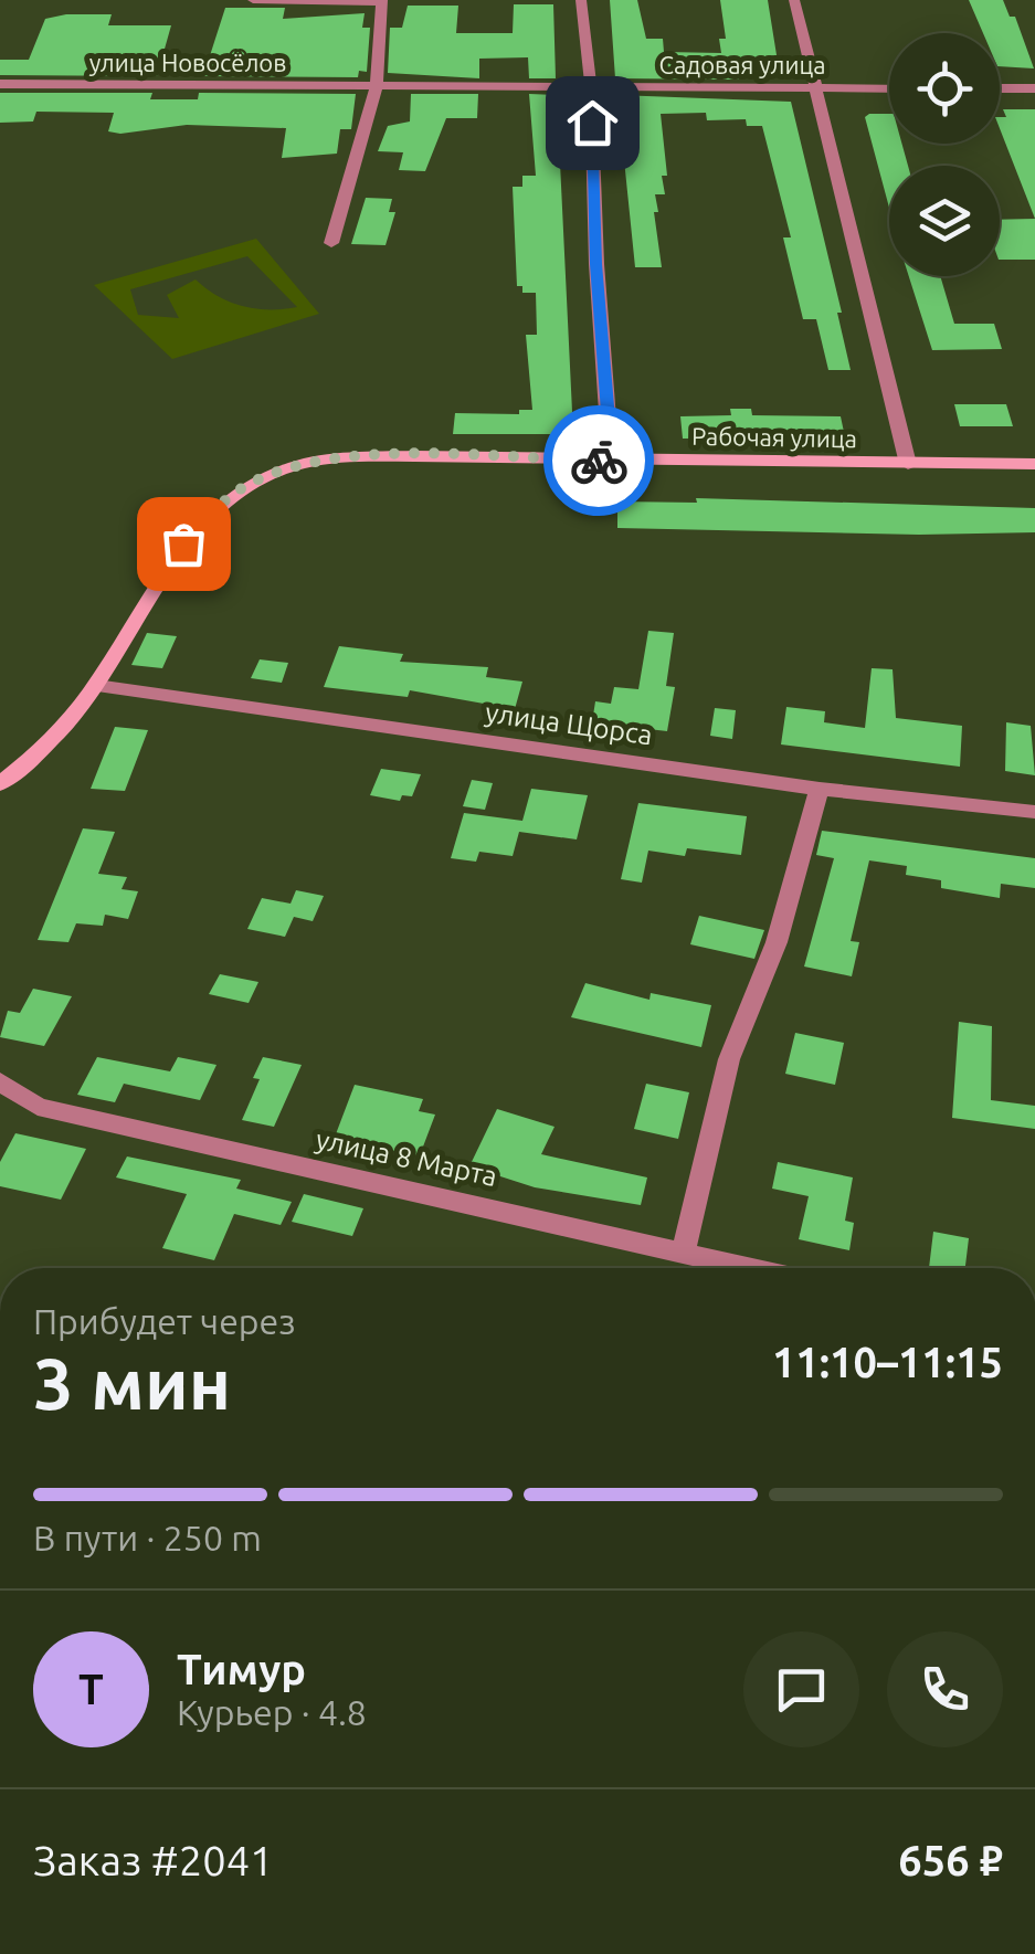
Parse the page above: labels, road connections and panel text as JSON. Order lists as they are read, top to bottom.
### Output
{
  "streets": {
    "main road": ["Рабочая улица"],
    "street": [
      "улица Новосёлов",
      "Садовая улица",
      "улица Щорса",
      "улица 8 Марта"
    ]
  },
  "crossings": [
    ["улица Новосёлов", "Садовая улица"],
    ["Рабочая улица", "улица Щорса"]
  ],
  "page": {
    "heading": ["3 мин", "Прибудет через", "11:10–11:15"],
    "panel": [
      "Тимур",
      "Курьер · 4.8",
      "Заказ #2041",
      "656 ₽"
    ],
    "bar": "В пути · 250 m",
    "round": "Т"
  }
}
